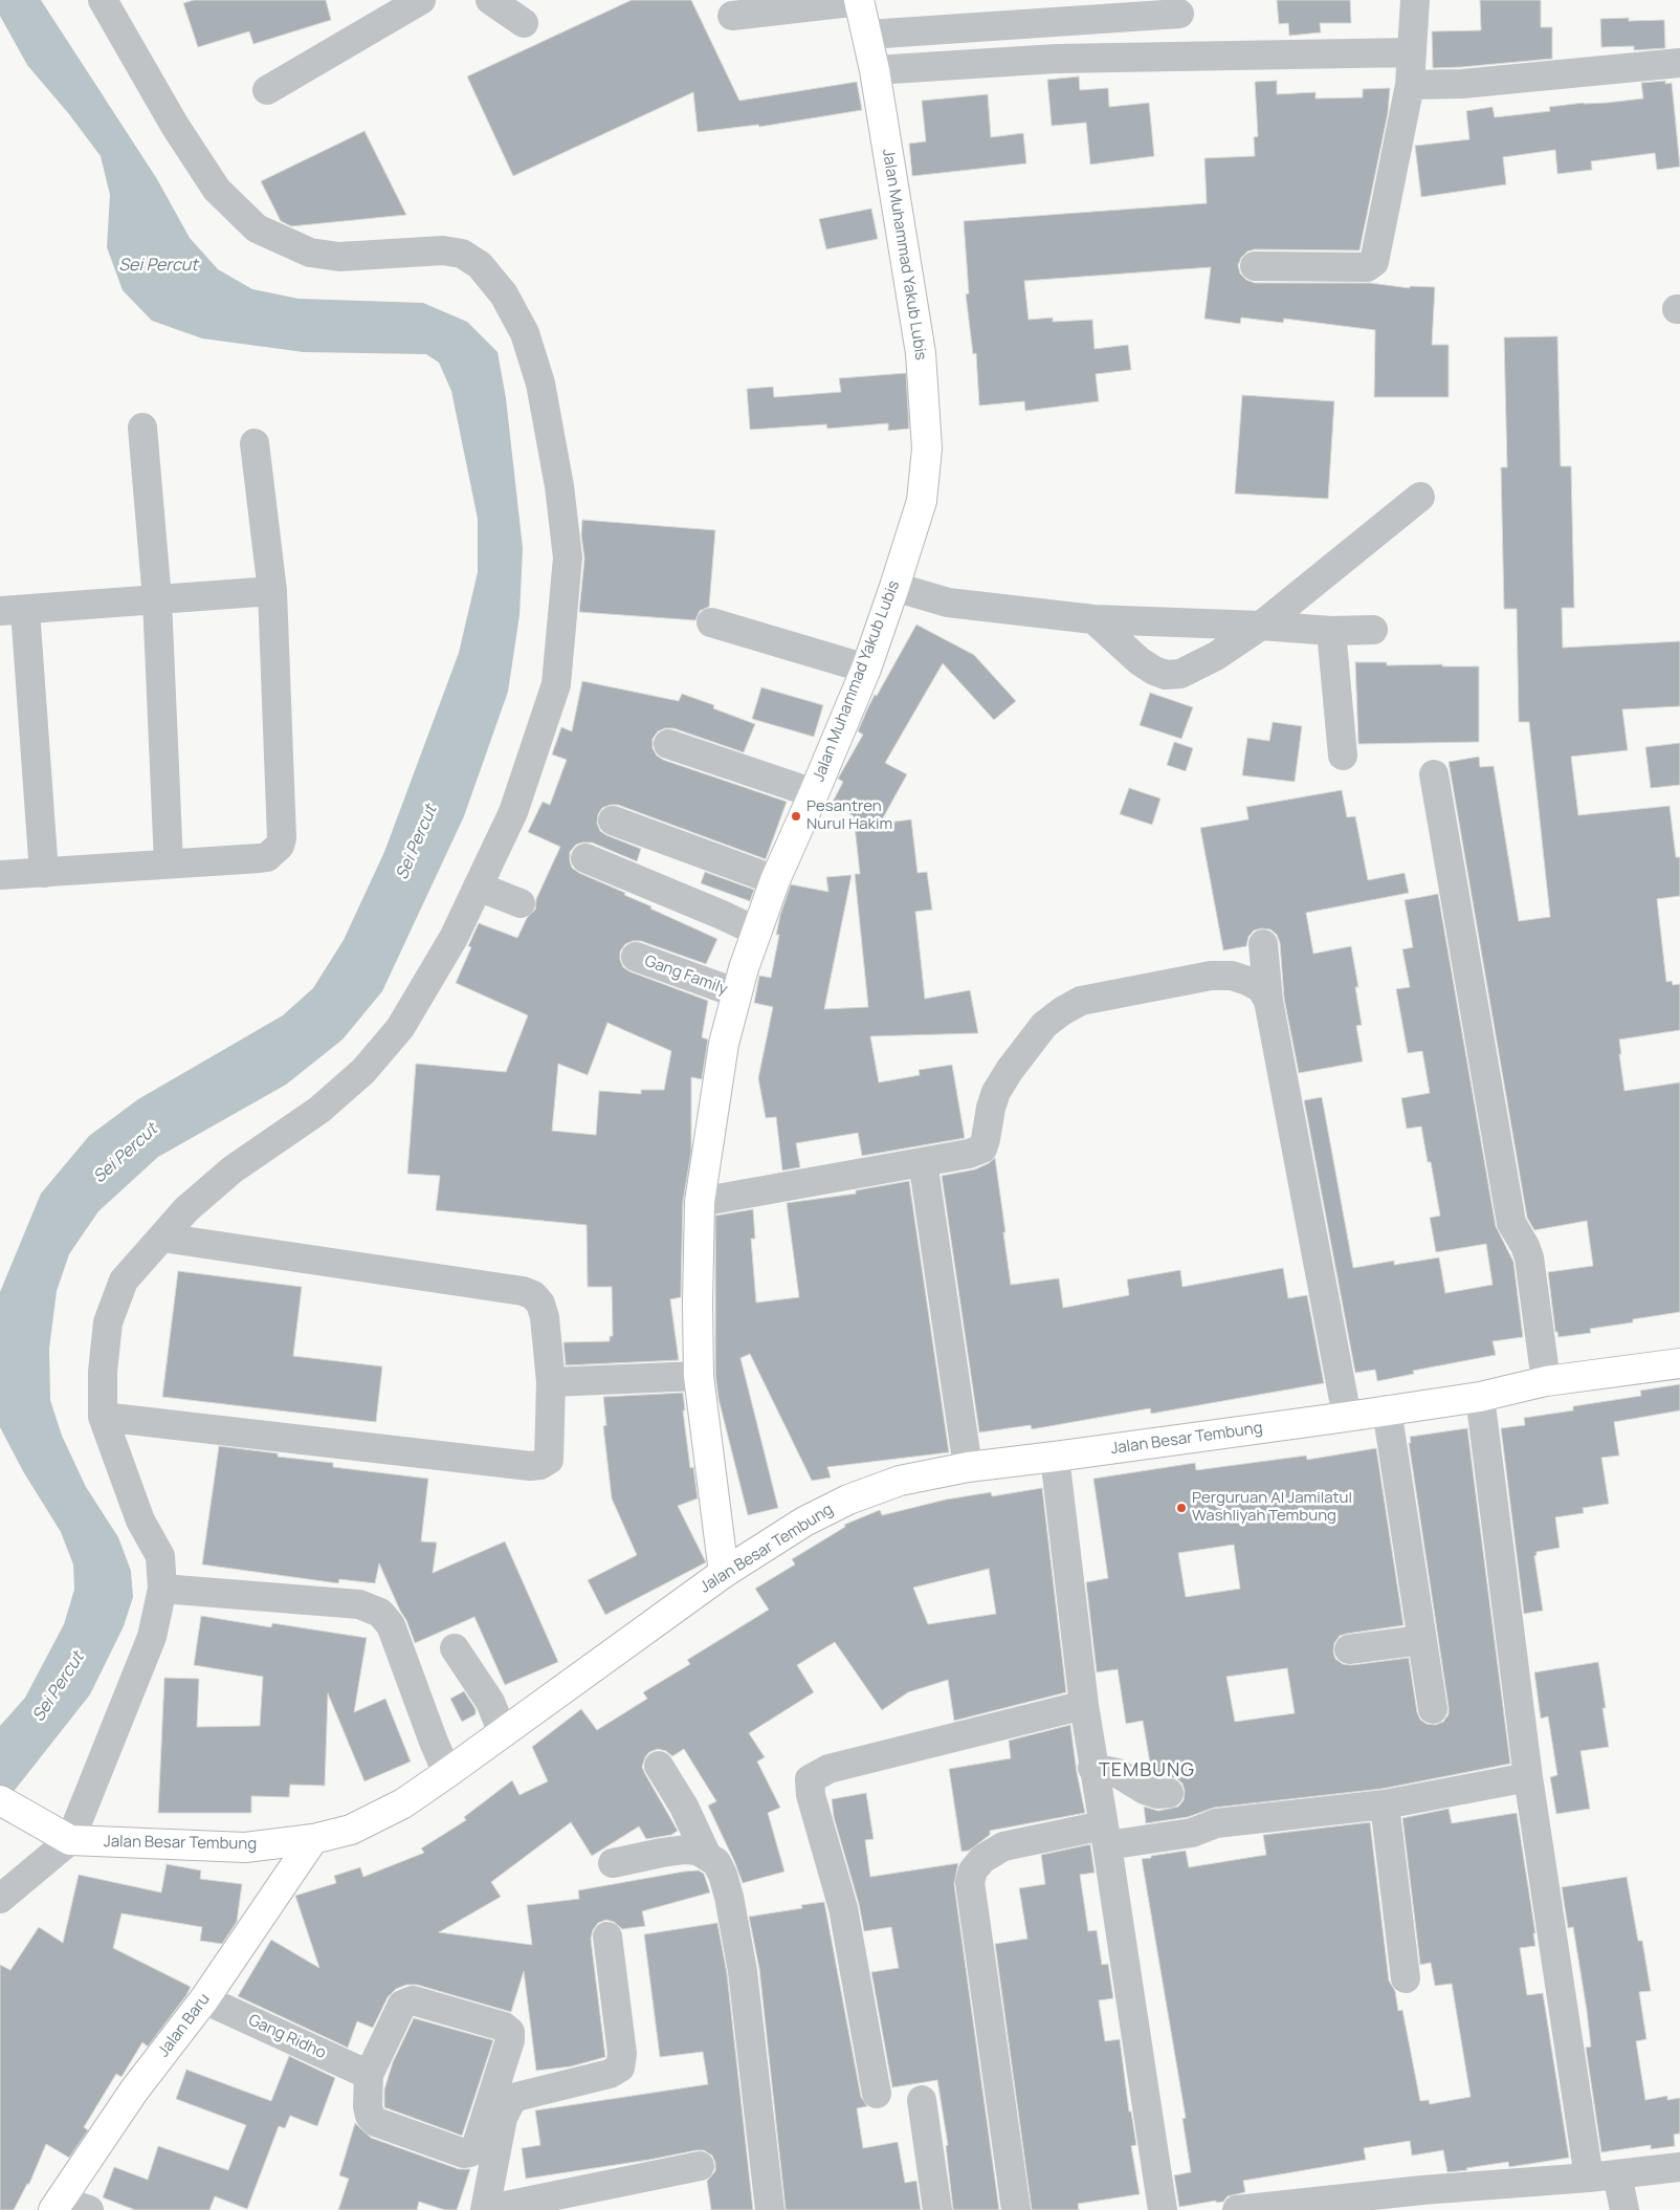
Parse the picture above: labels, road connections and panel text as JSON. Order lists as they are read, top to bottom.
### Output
{
  "streets": {
    "main road": ["Jalan Muhammad Yakub Lubis", "Jalan Besar Tembung", "Jalan Baru"],
    "street": ["Gang Family", "Gang Ridho"]
  },
  "crossings": [
    ["Jalan Muhammad Yakub Lubis", "Gang Family"],
    ["Jalan Muhammad Yakub Lubis", "Jalan Besar Tembung"],
    ["Jalan Besar Tembung", "Jalan Baru"],
    ["Jalan Baru", "Gang Ridho"]
  ],
  "districts": ["TEMBUNG"],
  "water": ["Sei Percut"],
  "places": ["Pesantren Nurul Hakim", "Perguruan Al Jamilatul Washliyah Tembung"]
}
